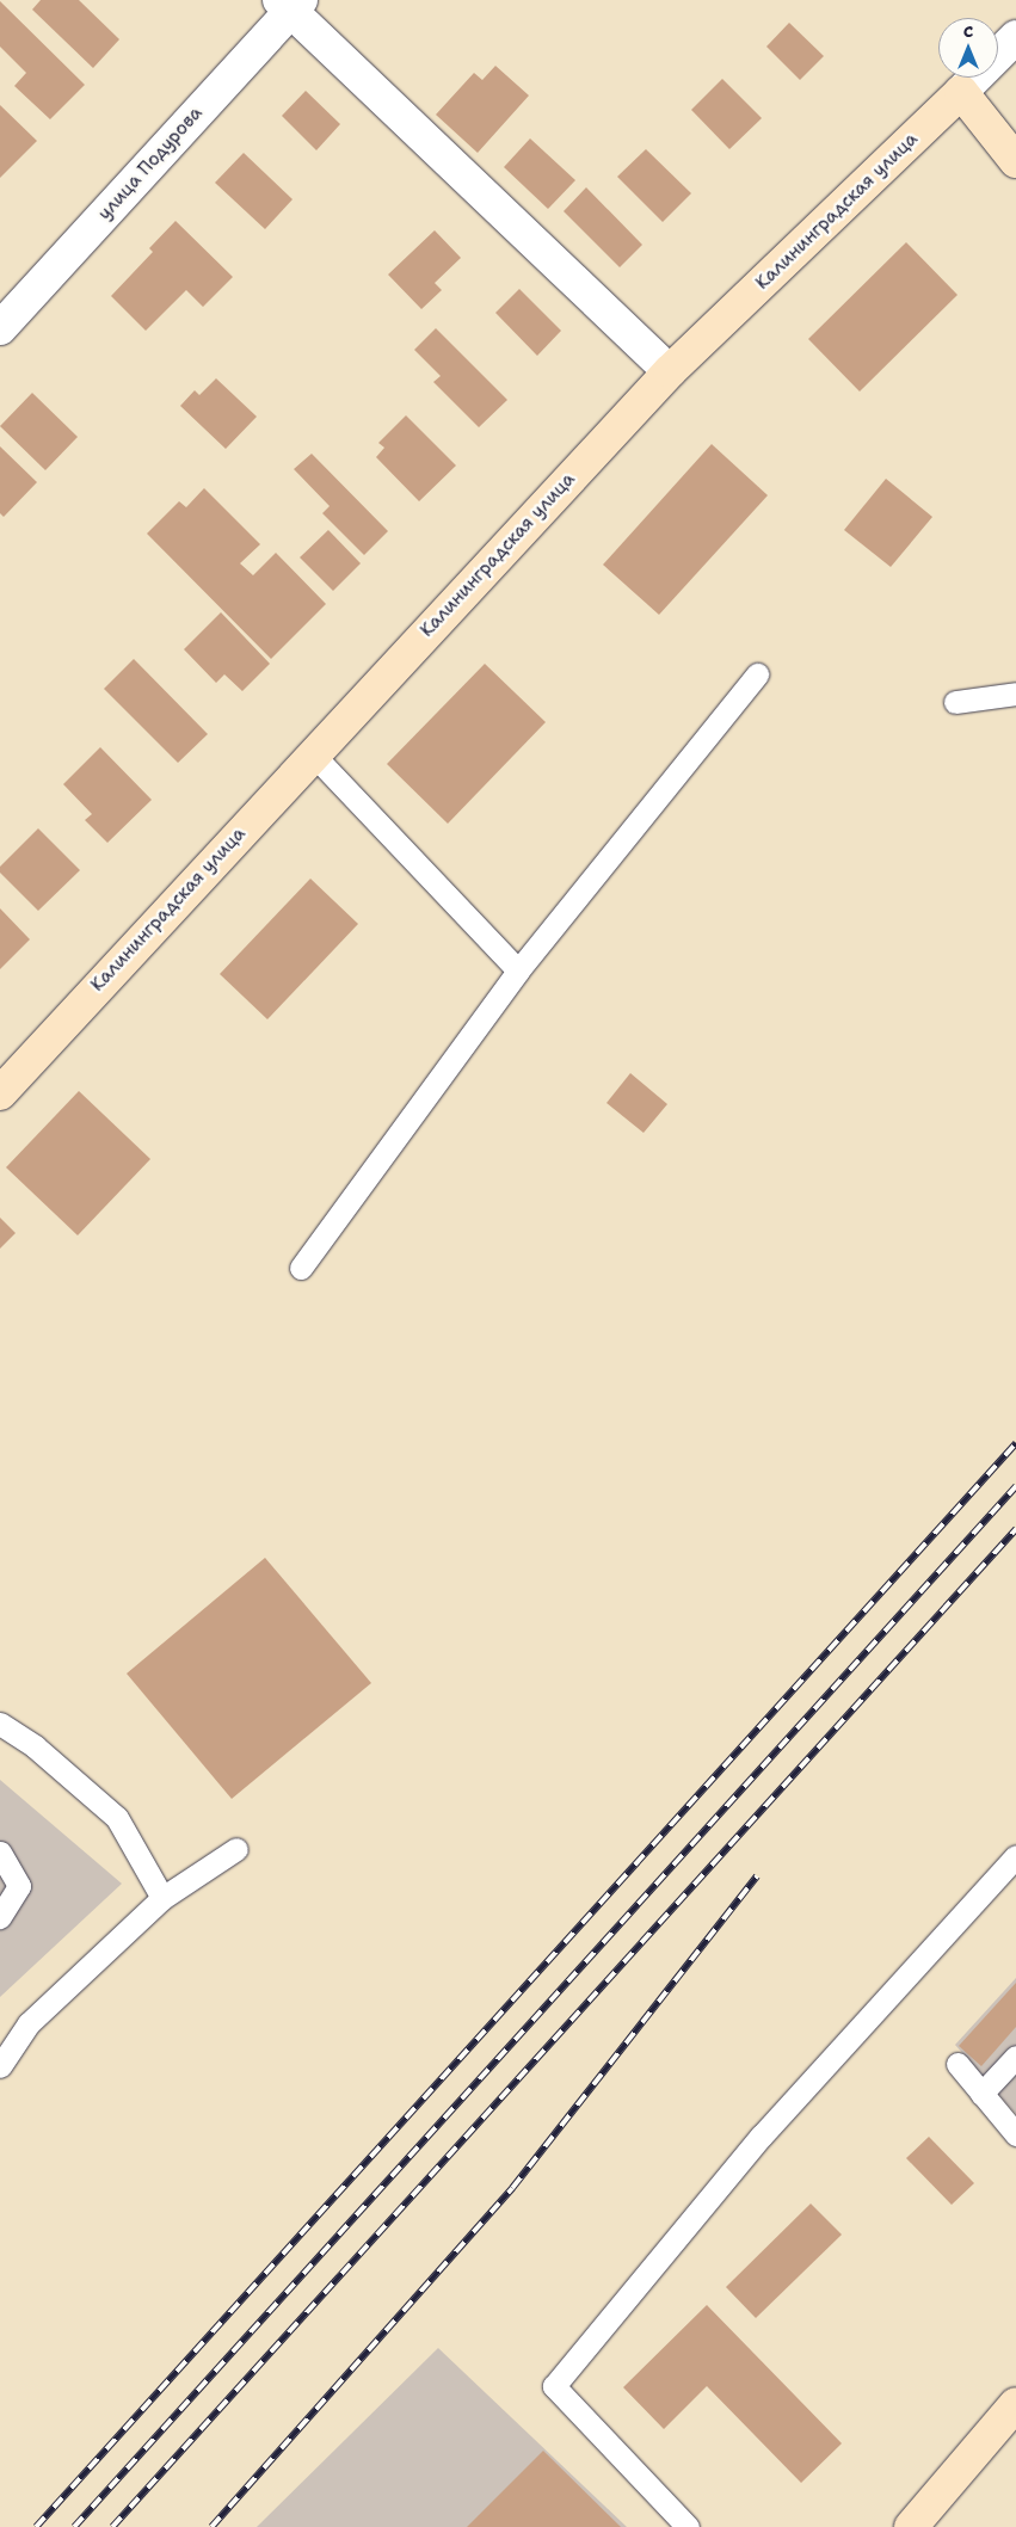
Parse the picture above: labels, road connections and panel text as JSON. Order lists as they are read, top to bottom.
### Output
{
  "streets": {
    "street": ["улица Подурова", "Калининградская улица"]
  },
  "north": "top"
}
